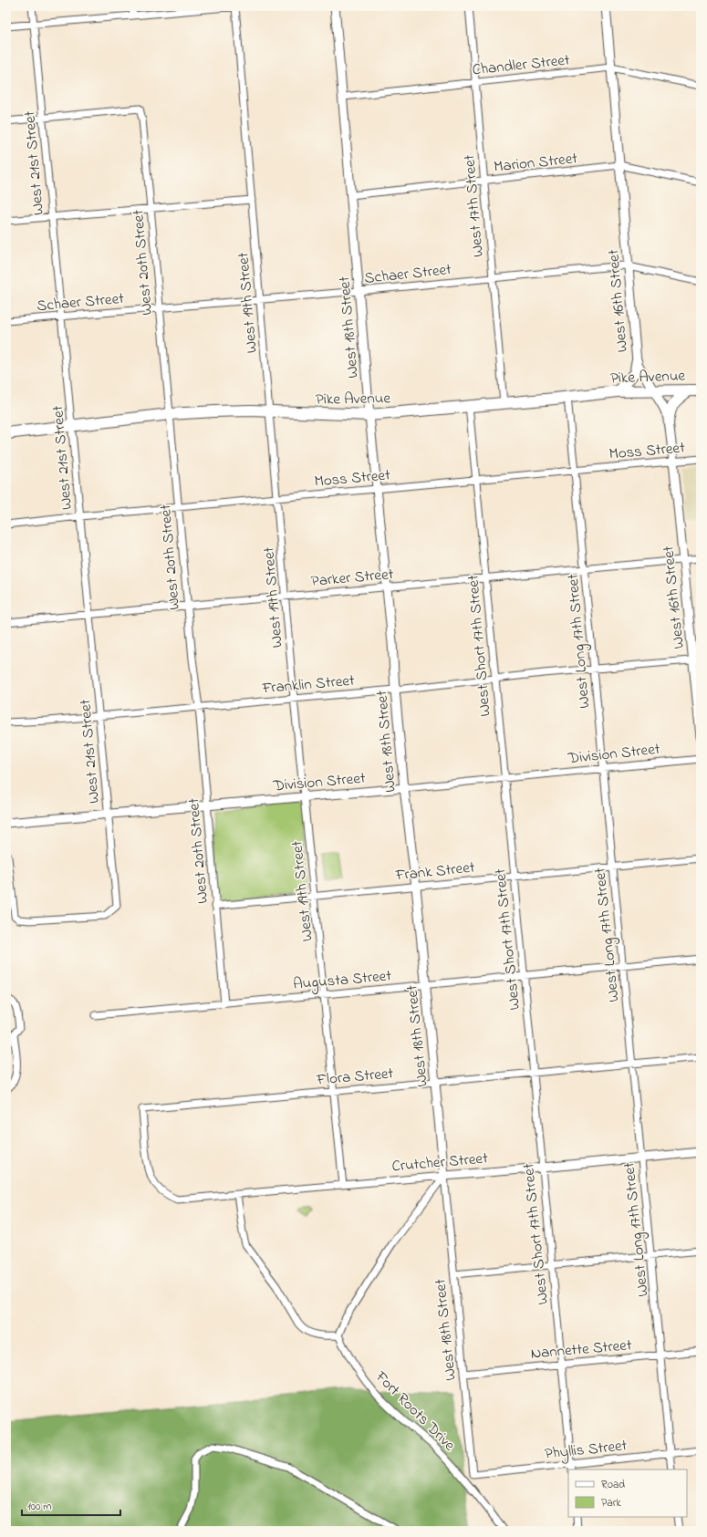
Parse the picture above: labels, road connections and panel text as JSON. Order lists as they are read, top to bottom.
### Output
{
  "streets": {
    "main road": ["Pike Avenue"],
    "street": [
      "Chandler Street",
      "Marion Street",
      "West 21st Street",
      "West 17th Street",
      "West 20th Street",
      "Schaer Street",
      "West 16th Street",
      "West 19th Street",
      "West 18th Street",
      "Moss Street",
      "Parker Street",
      "West Long 17th Street",
      "West Short 17th Street",
      "Franklin Street",
      "Division Street",
      "Frank Street",
      "Augusta Street",
      "Flora Street",
      "Crutcher Street",
      "Nannette Street",
      "Fort Roots Drive",
      "Phyllis Street"
    ]
  },
  "crossings": [
    ["Chandler Street", "West 17th Street"],
    ["Chandler Street", "West 16th Street"],
    ["Chandler Street", "West 18th Street"],
    ["Marion Street", "West 17th Street"],
    ["Marion Street", "West 16th Street"],
    ["Marion Street", "West 18th Street"],
    ["West 21st Street", "West 20th Street"],
    ["West 21st Street", "Schaer Street"],
    ["West 21st Street", "Pike Avenue"],
    ["West 21st Street", "Moss Street"],
    ["West 21st Street", "Parker Street"],
    ["West 21st Street", "Franklin Street"],
    ["West 21st Street", "Division Street"],
    ["West 17th Street", "Schaer Street"],
    ["West 17th Street", "Pike Avenue"],
    ["West 20th Street", "Schaer Street"],
    ["West 20th Street", "Pike Avenue"],
    ["West 20th Street", "Moss Street"],
    ["West 20th Street", "Parker Street"],
    ["West 20th Street", "Franklin Street"],
    ["West 20th Street", "Division Street"],
    ["West 20th Street", "Frank Street"],
    ["West 20th Street", "Augusta Street"],
    ["Schaer Street", "West 16th Street"],
    ["Schaer Street", "West 19th Street"],
    ["Schaer Street", "West 18th Street"],
    ["West 16th Street", "Pike Avenue"],
    ["West 16th Street", "Moss Street"],
    ["West 16th Street", "Parker Street"],
    ["West 16th Street", "Franklin Street"],
    ["West 19th Street", "Pike Avenue"],
    ["West 19th Street", "Moss Street"],
    ["West 19th Street", "Parker Street"],
    ["West 19th Street", "Franklin Street"],
    ["West 19th Street", "Division Street"],
    ["West 19th Street", "Frank Street"],
    ["West 19th Street", "Augusta Street"],
    ["West 19th Street", "Flora Street"],
    ["West 19th Street", "Crutcher Street"],
    ["West 18th Street", "Pike Avenue"],
    ["West 18th Street", "Moss Street"],
    ["West 18th Street", "Parker Street"],
    ["West 18th Street", "Franklin Street"],
    ["West 18th Street", "Division Street"],
    ["West 18th Street", "Frank Street"],
    ["West 18th Street", "Augusta Street"],
    ["West 18th Street", "Flora Street"],
    ["West 18th Street", "Crutcher Street"],
    ["West 18th Street", "Nannette Street"],
    ["West 18th Street", "Phyllis Street"],
    ["Pike Avenue", "West Long 17th Street"],
    ["Pike Avenue", "West Short 17th Street"],
    ["Moss Street", "West Long 17th Street"],
    ["Moss Street", "West Short 17th Street"],
    ["Parker Street", "West Long 17th Street"],
    ["Parker Street", "West Short 17th Street"],
    ["West Long 17th Street", "Franklin Street"],
    ["West Long 17th Street", "Division Street"],
    ["West Long 17th Street", "Frank Street"],
    ["West Long 17th Street", "Augusta Street"],
    ["West Long 17th Street", "Flora Street"],
    ["West Long 17th Street", "Crutcher Street"],
    ["West Long 17th Street", "Nannette Street"],
    ["West Long 17th Street", "Phyllis Street"],
    ["West Short 17th Street", "Franklin Street"],
    ["West Short 17th Street", "Division Street"],
    ["West Short 17th Street", "Frank Street"],
    ["West Short 17th Street", "Augusta Street"],
    ["West Short 17th Street", "Flora Street"],
    ["West Short 17th Street", "Crutcher Street"],
    ["West Short 17th Street", "Nannette Street"],
    ["West Short 17th Street", "Phyllis Street"],
    ["Flora Street", "Crutcher Street"]
  ],
  "legend": ["Road", "Park"],
  "scale_bar": "100 m"
}
